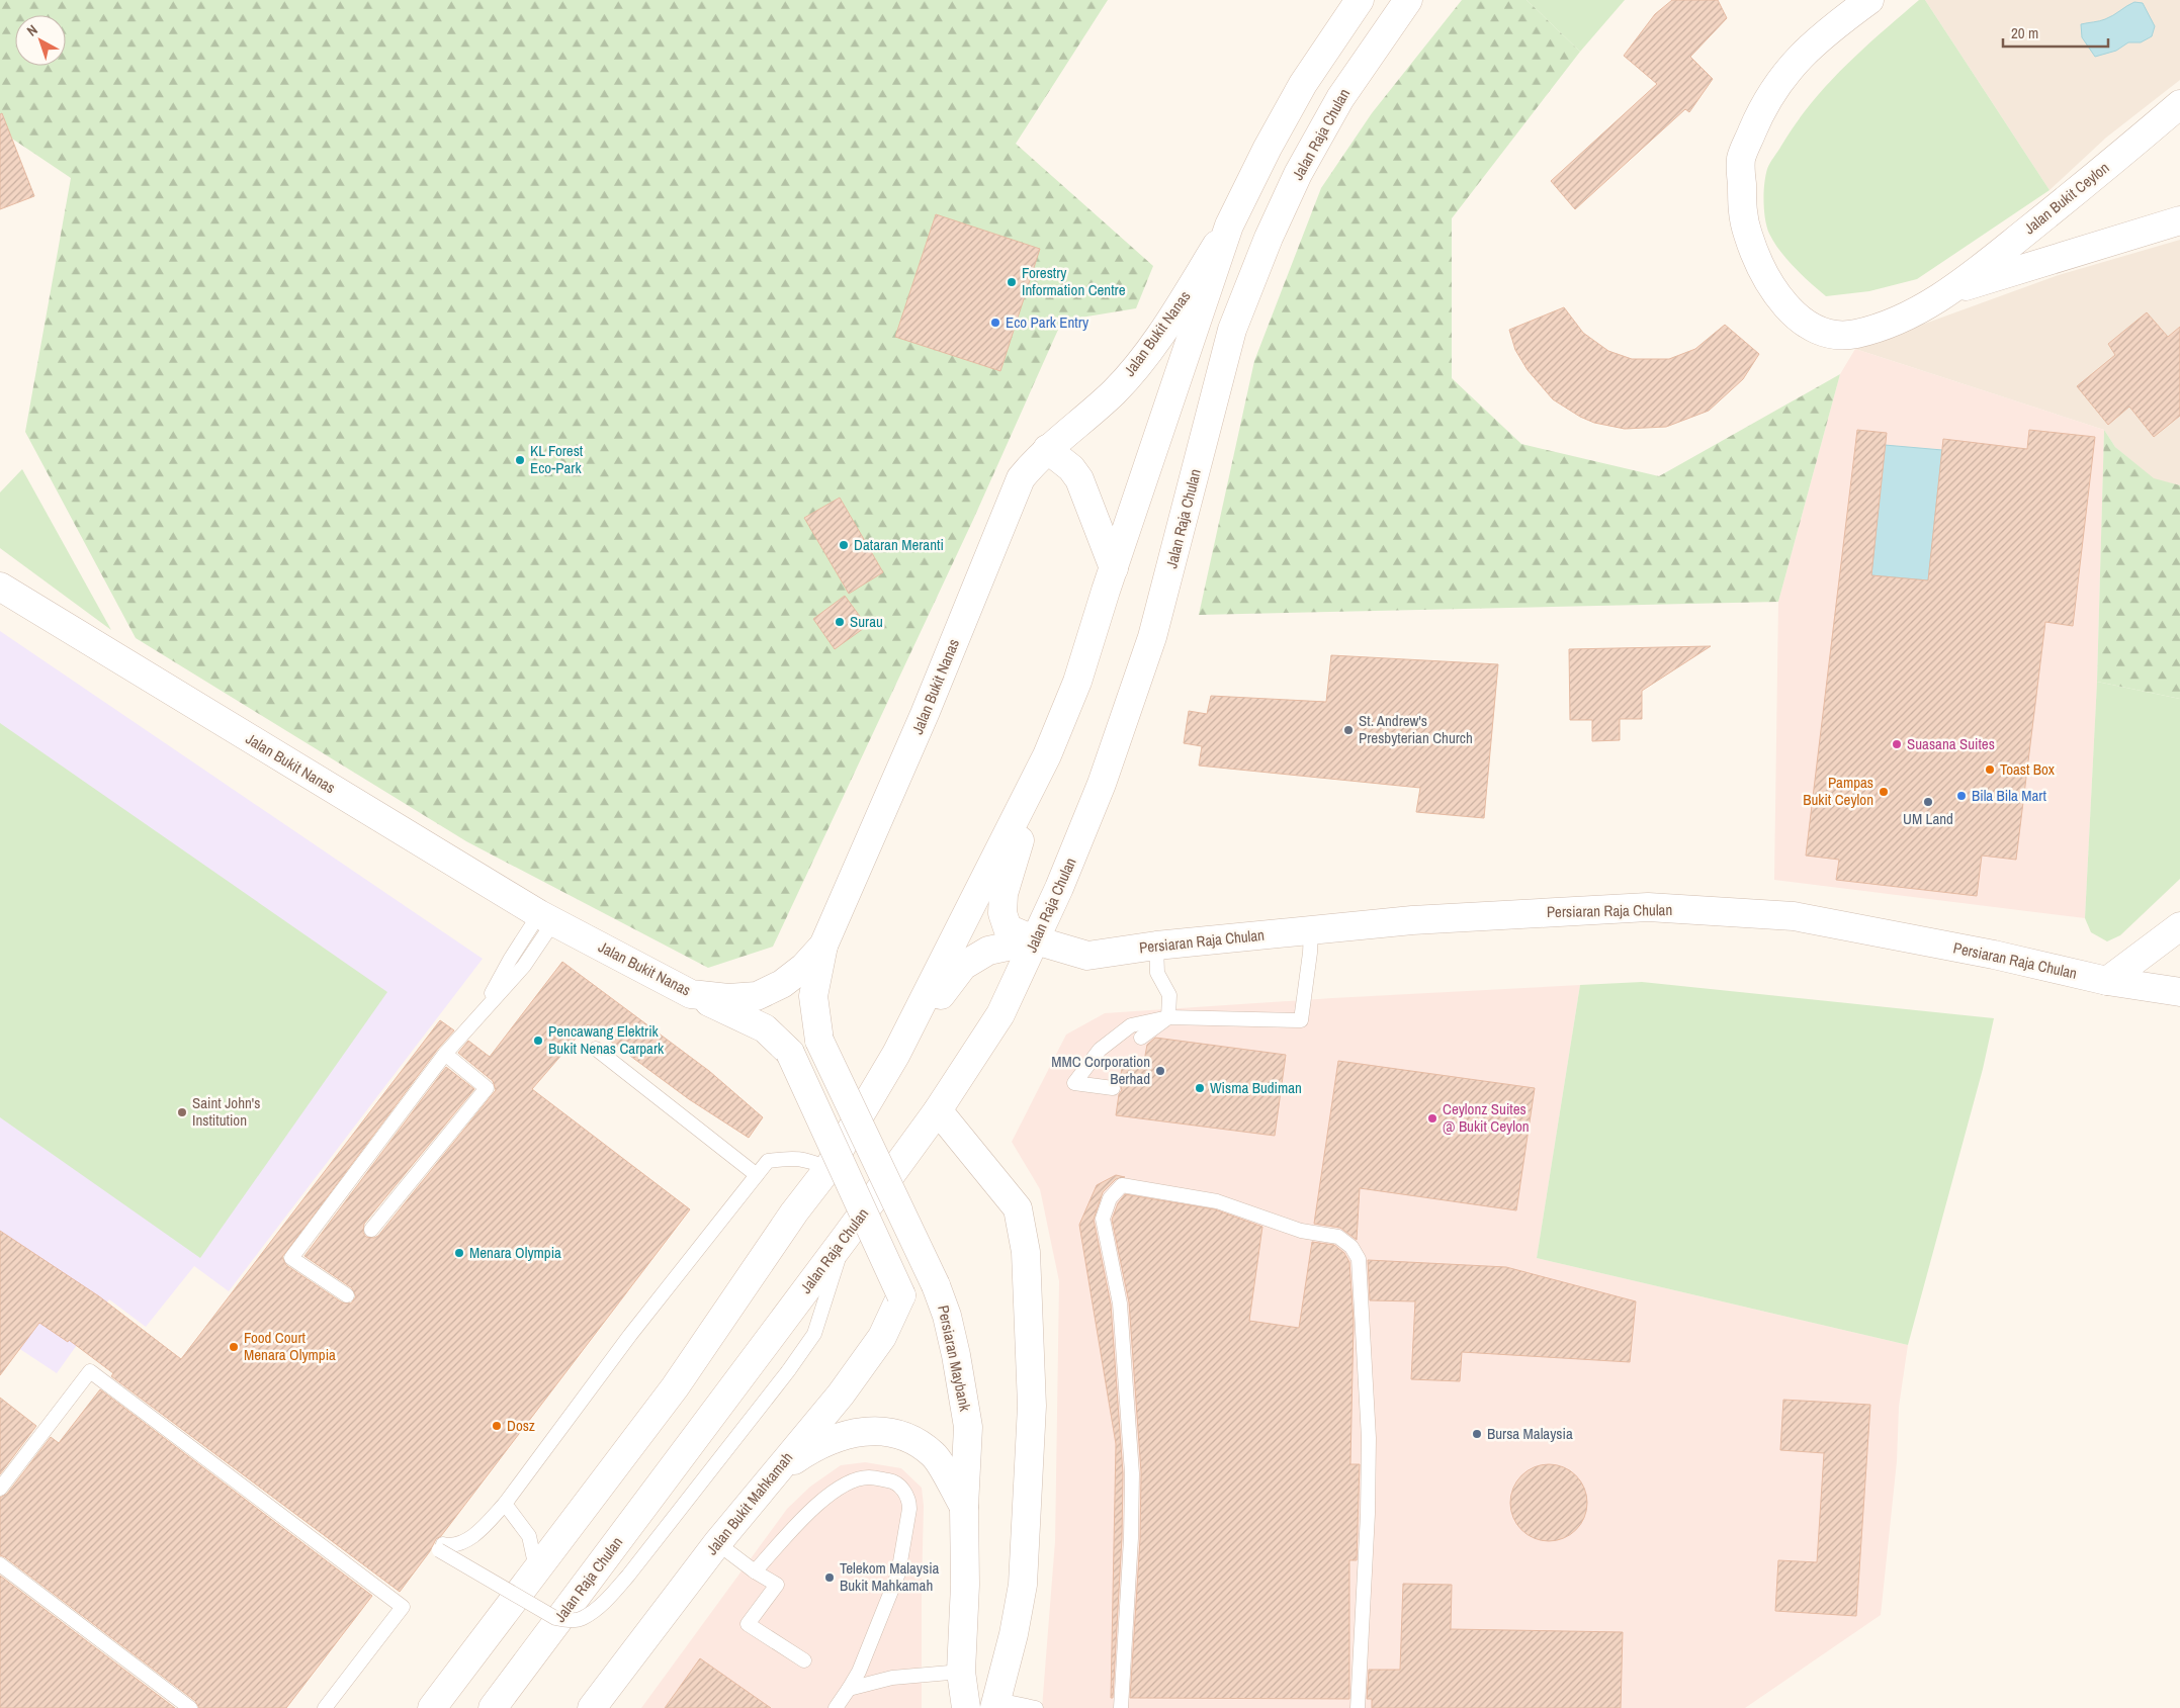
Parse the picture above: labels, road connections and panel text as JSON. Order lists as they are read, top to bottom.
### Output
{
  "streets": {
    "street": [
      "Jalan Raja Chulan",
      "Jalan Bukit Ceylon",
      "Jalan Bukit Nanas",
      "Persiaran Raja Chulan",
      "Persiaran Maybank",
      "Jalan Bukit Mahkamah"
    ]
  },
  "crossings": [
    ["Jalan Raja Chulan", "Persiaran Raja Chulan"],
    ["Jalan Bukit Nanas", "Persiaran Maybank"],
    ["Jalan Bukit Nanas", "Jalan Bukit Mahkamah"]
  ],
  "places": [
    "Forestry Information Centre",
    "Eco Park Entry",
    "KL Forest Eco-Park",
    "Dataran Meranti",
    "Surau",
    "St. Andrew's Presbyterian Church",
    "Suasana Suites",
    "Toast Box",
    "Pampas Bukit Ceylon",
    "Bila Bila Mart",
    "UM Land",
    "Pencawang Elektrik Bukit Nenas Carpark",
    "MMC Corporation Berhad",
    "Wisma Budiman",
    "Saint John's Institution",
    "Ceylonz Suites @ Bukit Ceylon",
    "Menara Olympia",
    "Food Court Menara Olympia",
    "Dosz",
    "Bursa Malaysia",
    "Telekom Malaysia Bukit Mahkamah"
  ],
  "scale_bar": "20 m",
  "north": "top left"
}
